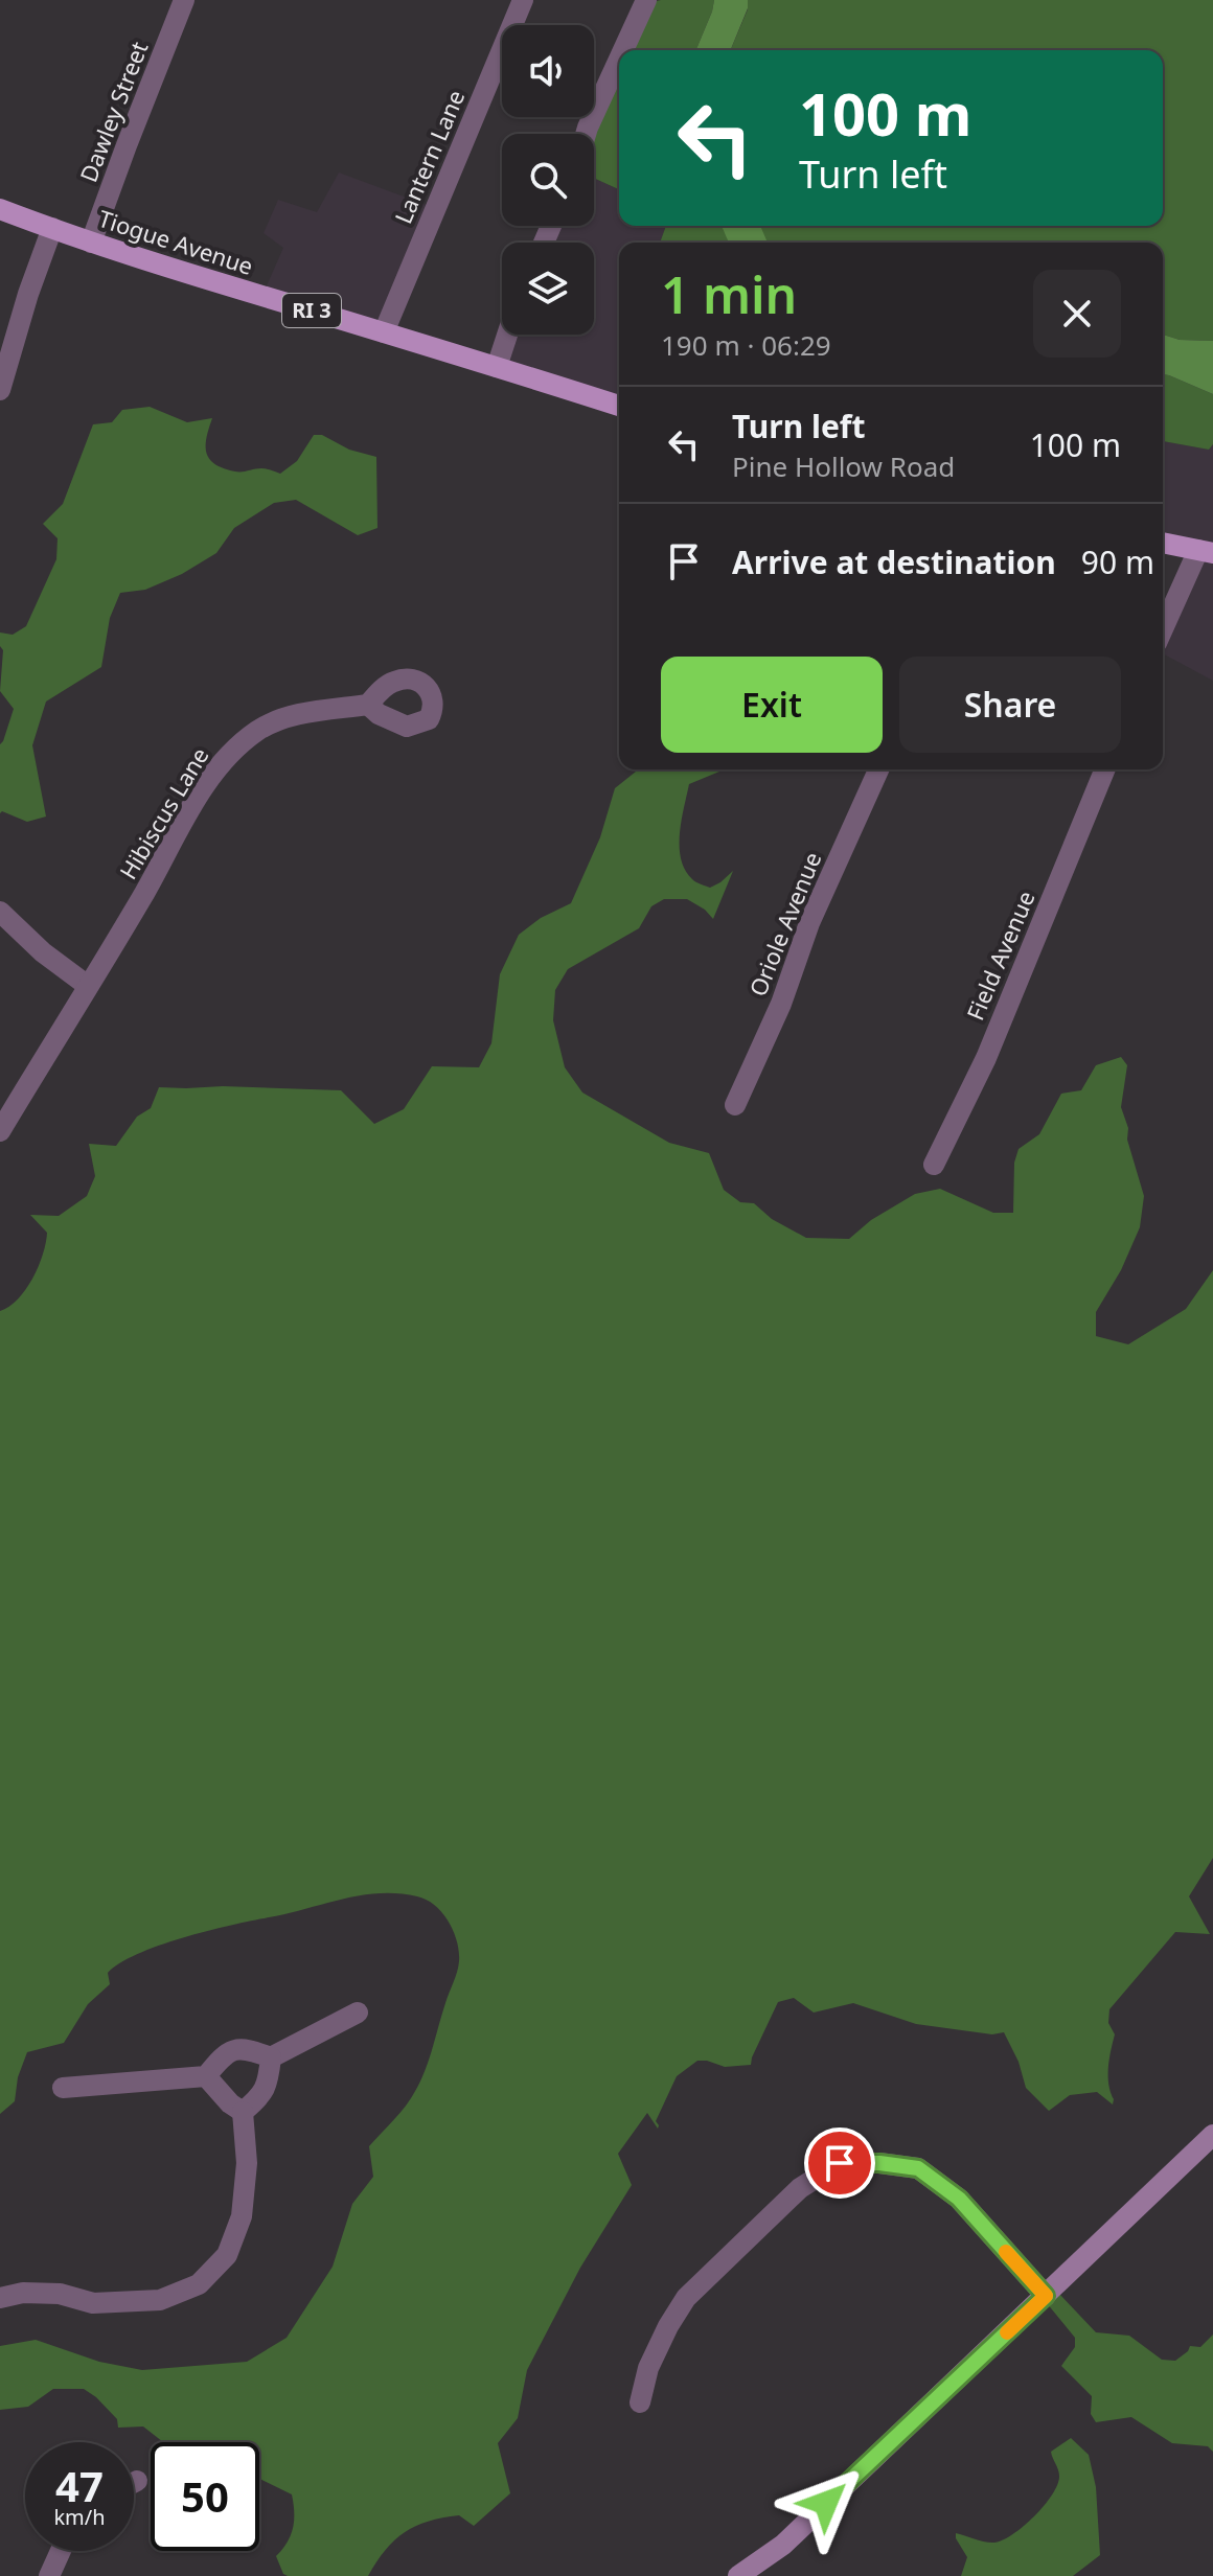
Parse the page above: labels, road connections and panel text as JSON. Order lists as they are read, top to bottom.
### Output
{
  "streets": {
    "main road": ["Tiogue Avenue", "RI 3"],
    "street": [
      "Dawley Street",
      "Lantern Lane",
      "Hibiscus Lane",
      "Oriole Avenue",
      "Field Avenue"
    ]
  },
  "crossings": [
    ["Dawley Street", "Tiogue Avenue"],
    ["Lantern Lane", "Tiogue Avenue"]
  ],
  "page": {
    "turn": ["100 m", "Turn left"],
    "heading": ["1 min", "190 m · 06:29"],
    "list": [
      {
        "name": "Turn left",
        "note": "Pine Hollow Road",
        "value": "100 m"
      },
      {
        "name": "Arrive at destination",
        "value": "90 m"
      }
    ],
    "buttons": ["Exit", "Share"],
    "speed": "47 km/h",
    "limit": "50"
  }
}
